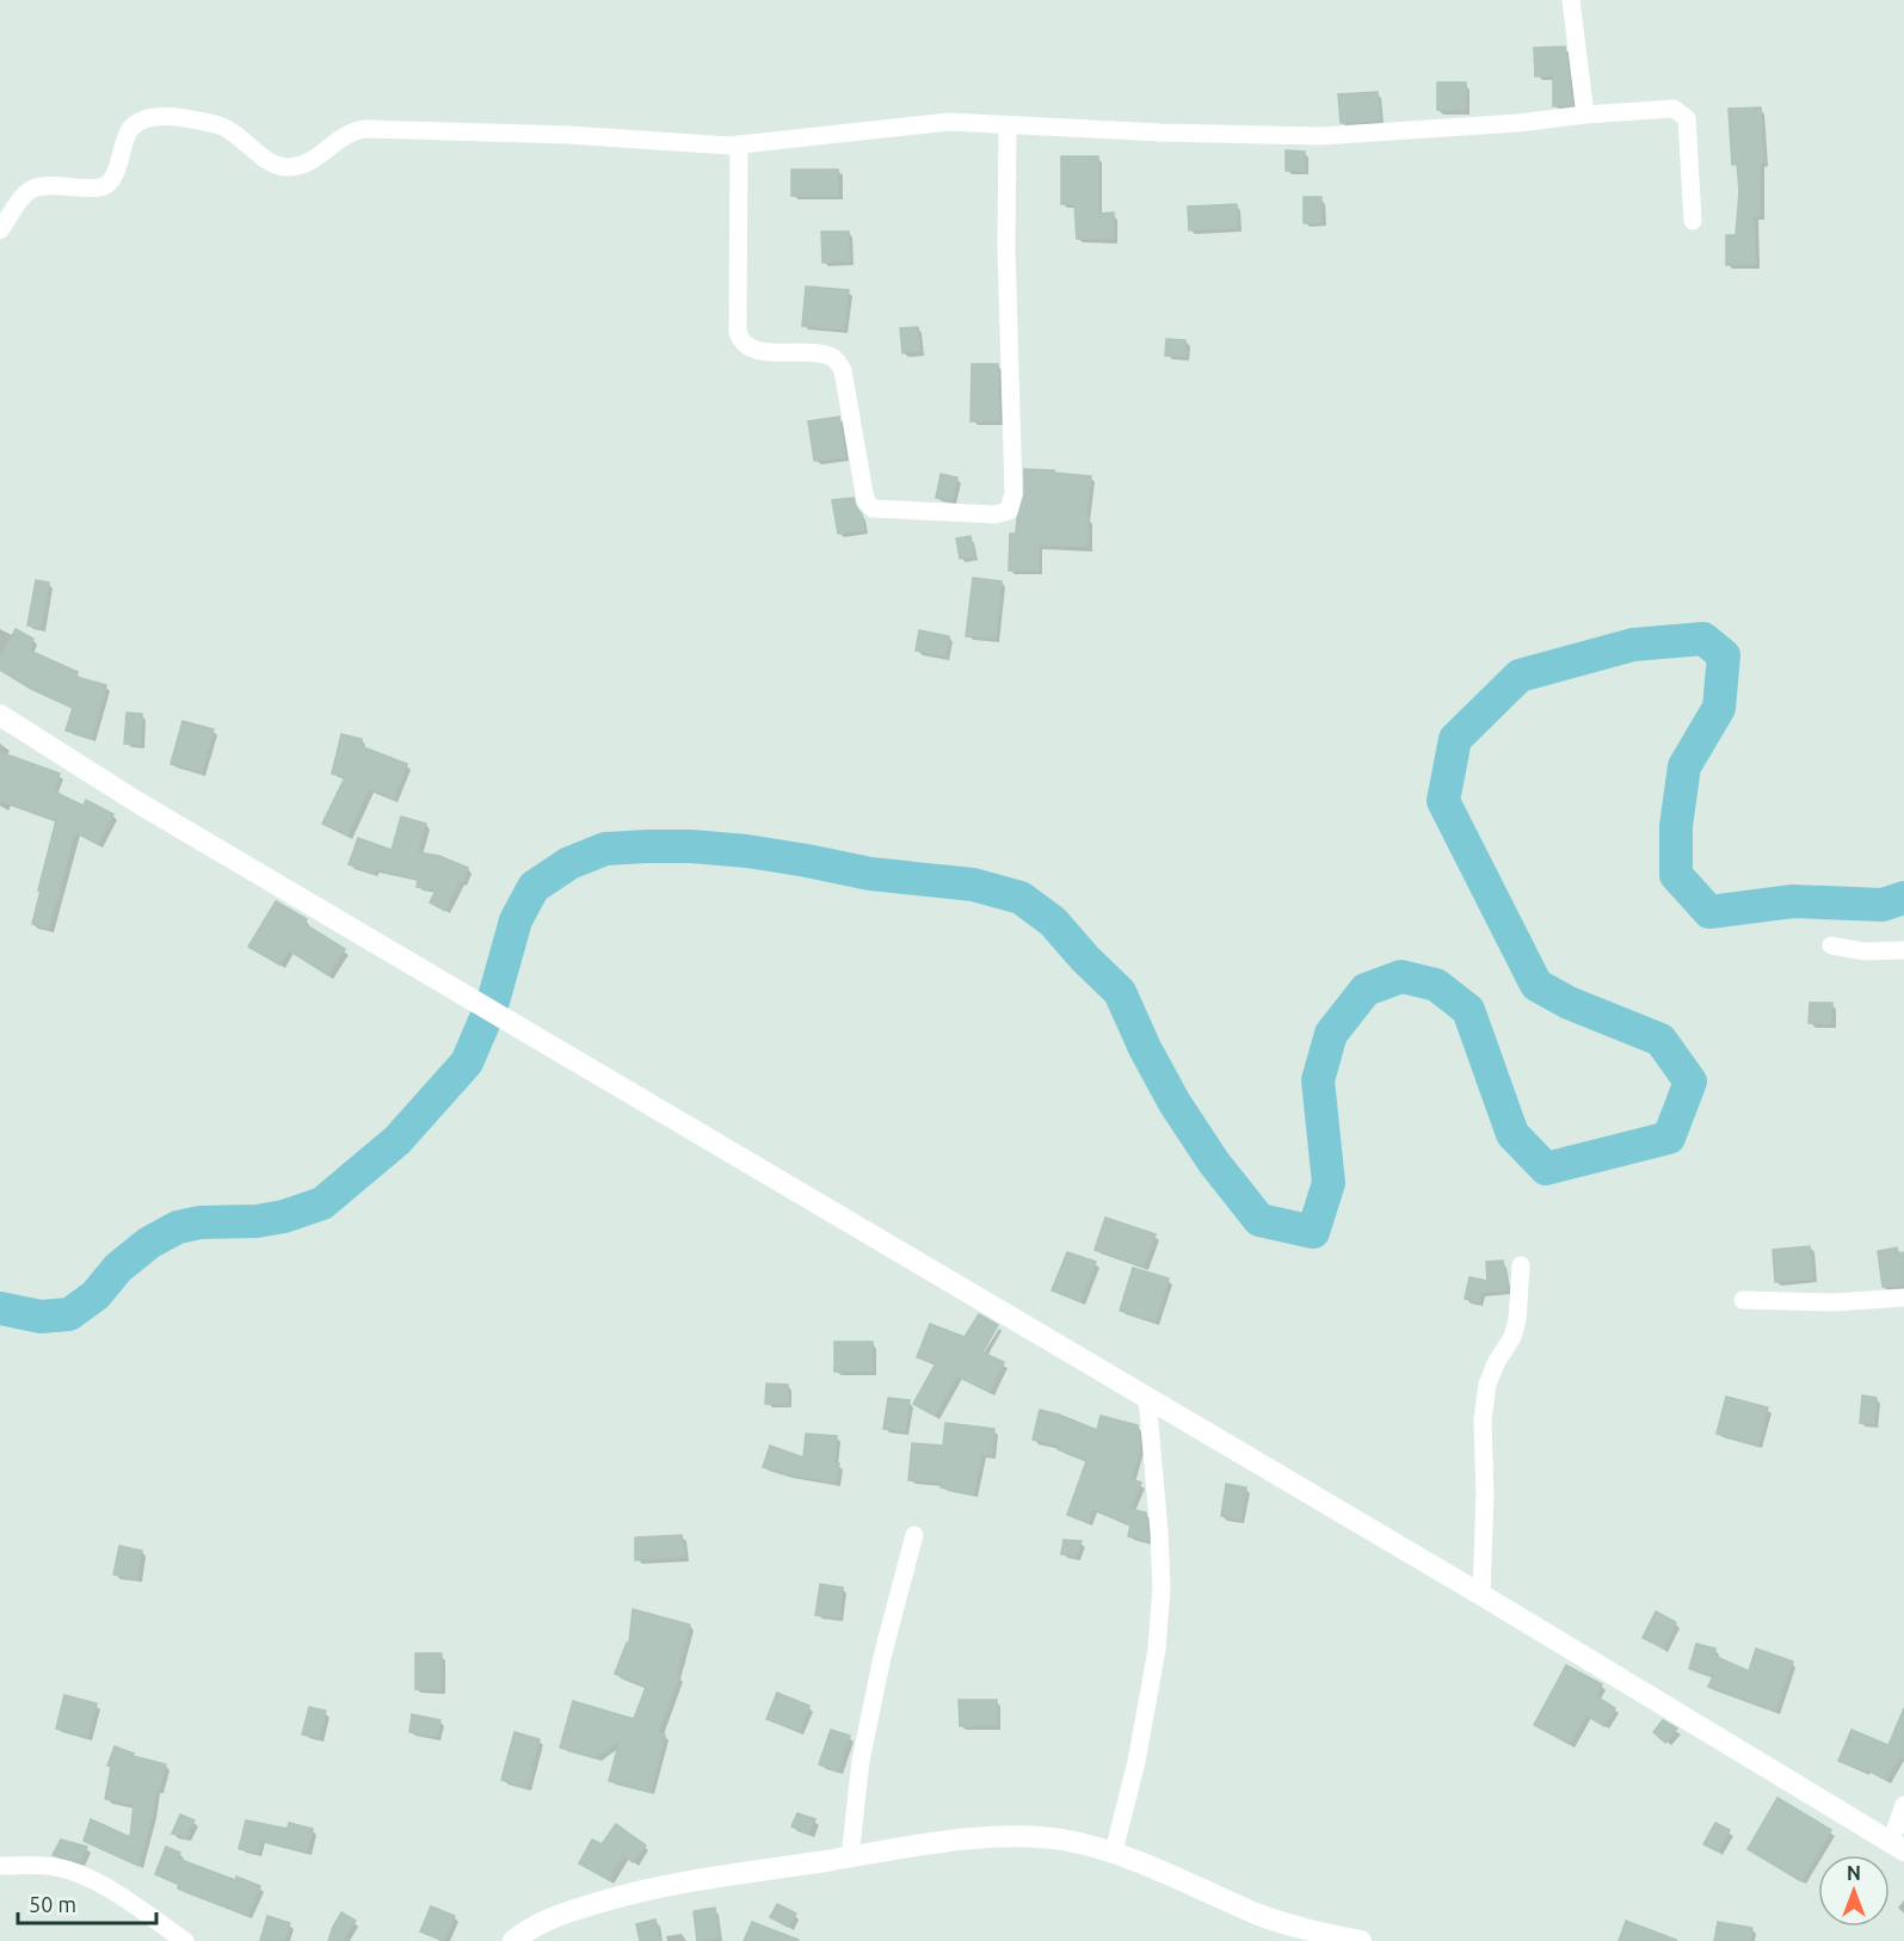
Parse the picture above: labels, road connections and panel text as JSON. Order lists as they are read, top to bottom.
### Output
{
  "scale_bar": "50 m",
  "north": "top"
}
